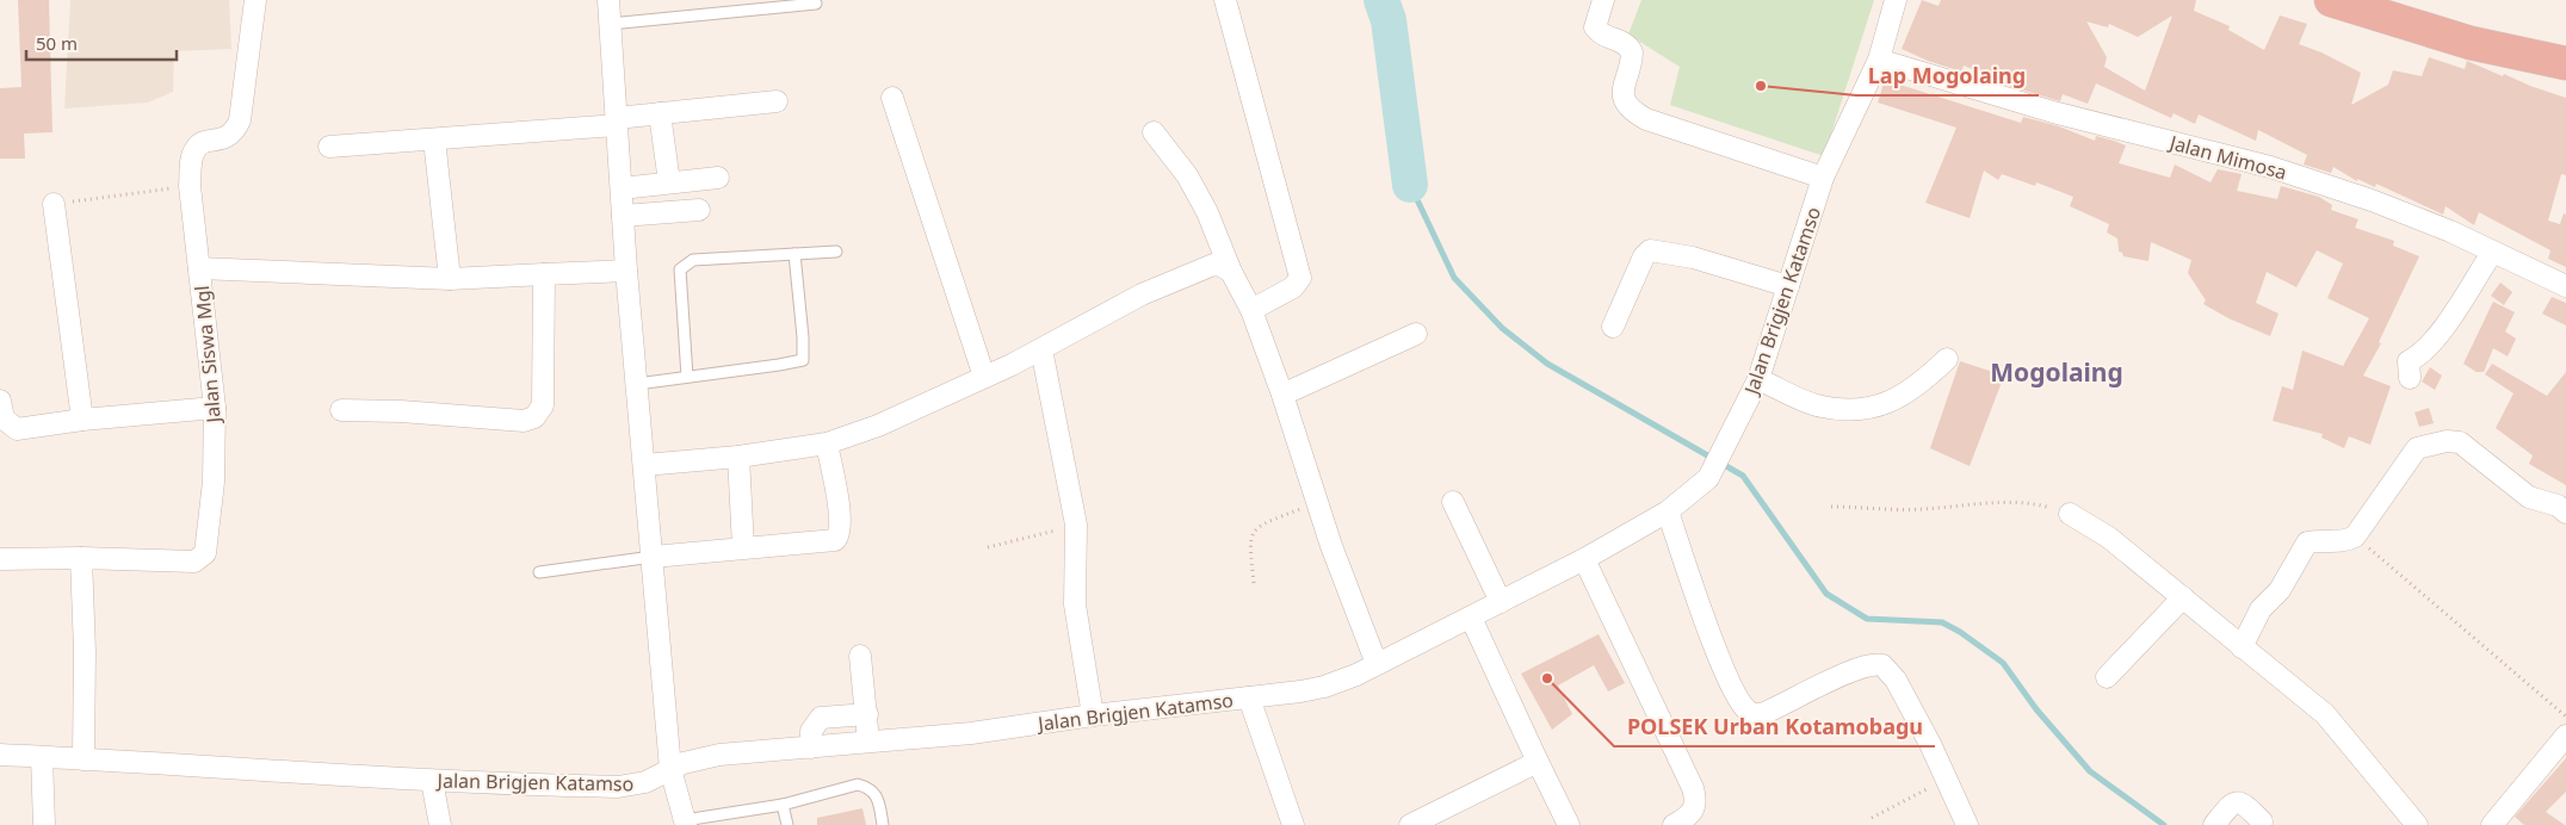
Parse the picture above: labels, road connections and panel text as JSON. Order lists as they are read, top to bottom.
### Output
{
  "streets": {
    "street": ["Jalan Mimosa", "Jalan Brigjen Katamso", "Jalan Siswa Mgl"]
  },
  "crossings": [
    ["Jalan Mimosa", "Jalan Brigjen Katamso"]
  ],
  "districts": ["Mogolaing"],
  "places": ["Lap Mogolaing", "POLSEK Urban Kotamobagu"],
  "scale_bar": "50 m"
}
